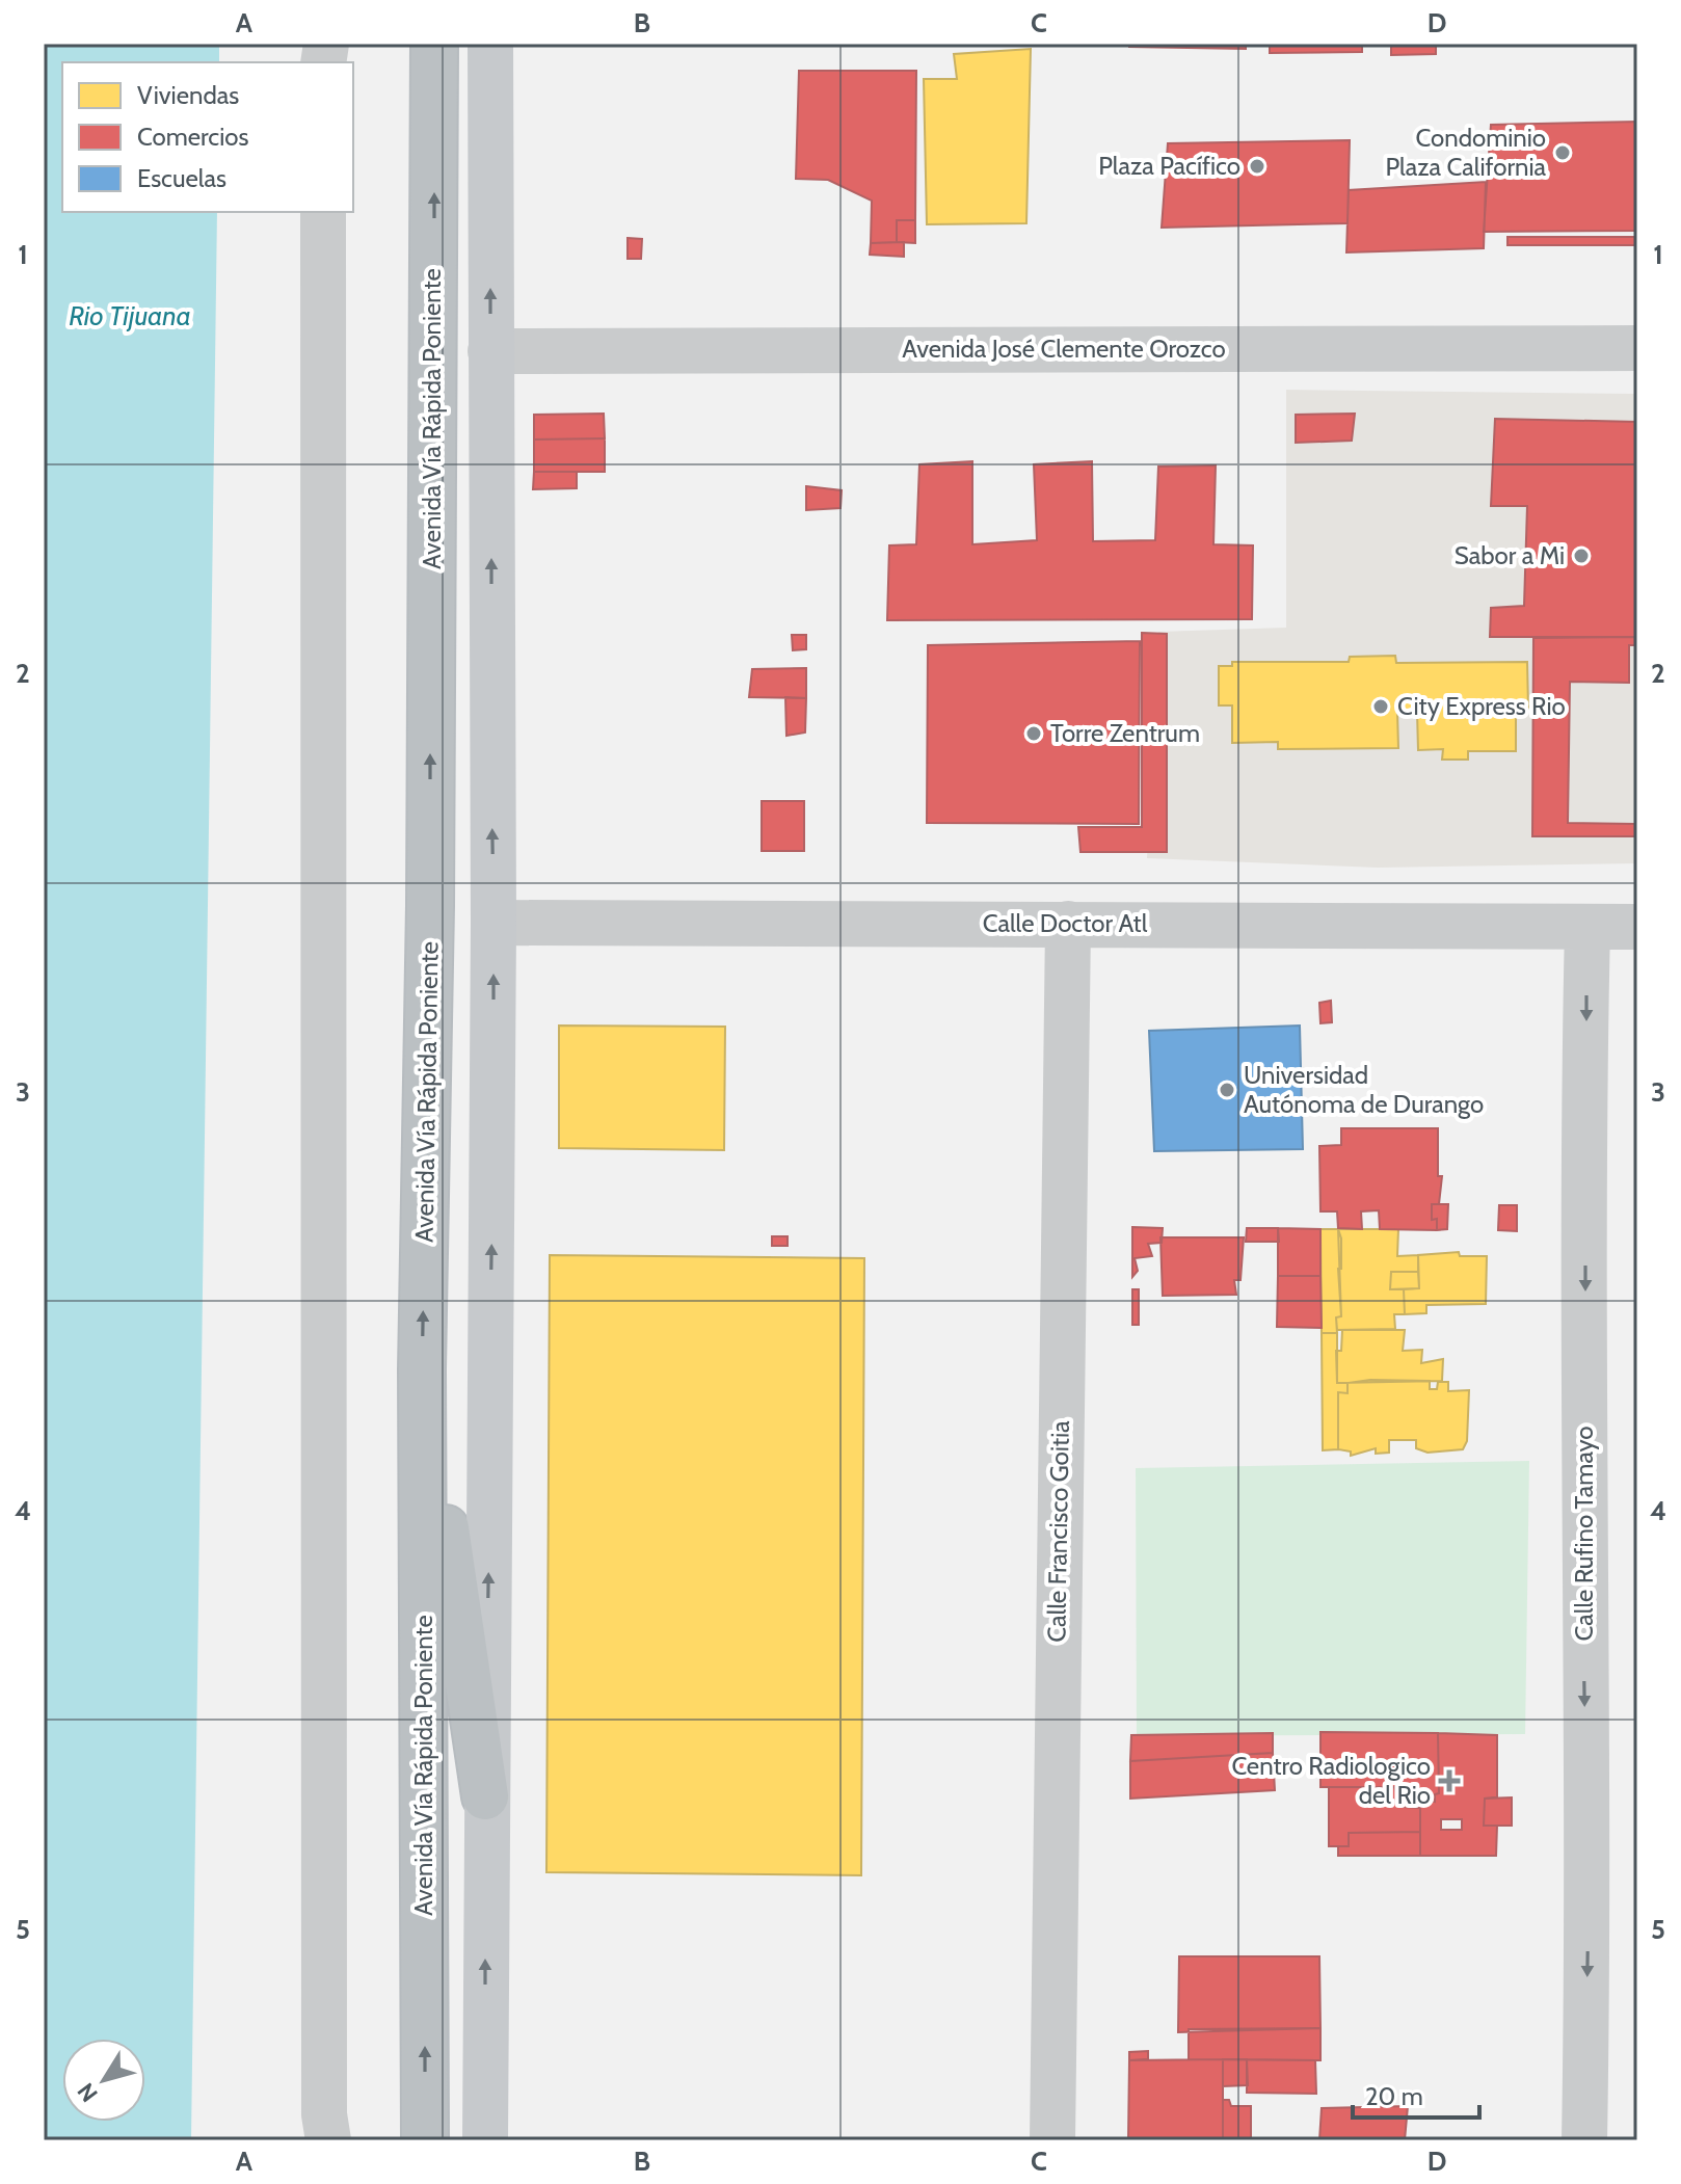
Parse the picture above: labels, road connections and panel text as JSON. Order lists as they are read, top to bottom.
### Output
{
  "streets": {
    "highway": ["Avenida Vía Rápida Poniente"],
    "street": [
      "Avenida José Clemente Orozco",
      "Calle Doctor Atl",
      "Calle Francisco Goitia",
      "Calle Rufino Tamayo"
    ]
  },
  "crossings": [
    ["Calle Doctor Atl", "Calle Francisco Goitia"],
    ["Calle Doctor Atl", "Calle Rufino Tamayo"]
  ],
  "one_way": ["Avenida Vía Rápida Poniente", "Calle Rufino Tamayo"],
  "water": ["Rio Tijuana"],
  "places": {
    "other": [
      "Condominio Plaza California",
      "Plaza Pacífico",
      "Sabor a Mi",
      "City Express Rio",
      "Torre Zentrum",
      "Universidad Autónoma de Durango"
    ],
    "health": ["Centro Radiologico del Rio"]
  },
  "legend": ["Viviendas", "Comercios", "Escuelas"],
  "scale_bar": "20 m",
  "north": "bottom left",
  "grid": {
    "columns": [
      "A",
      "B",
      "C",
      "D"
    ],
    "rows": [
      "1",
      "2",
      "3",
      "4",
      "5"
    ]
  }
}
